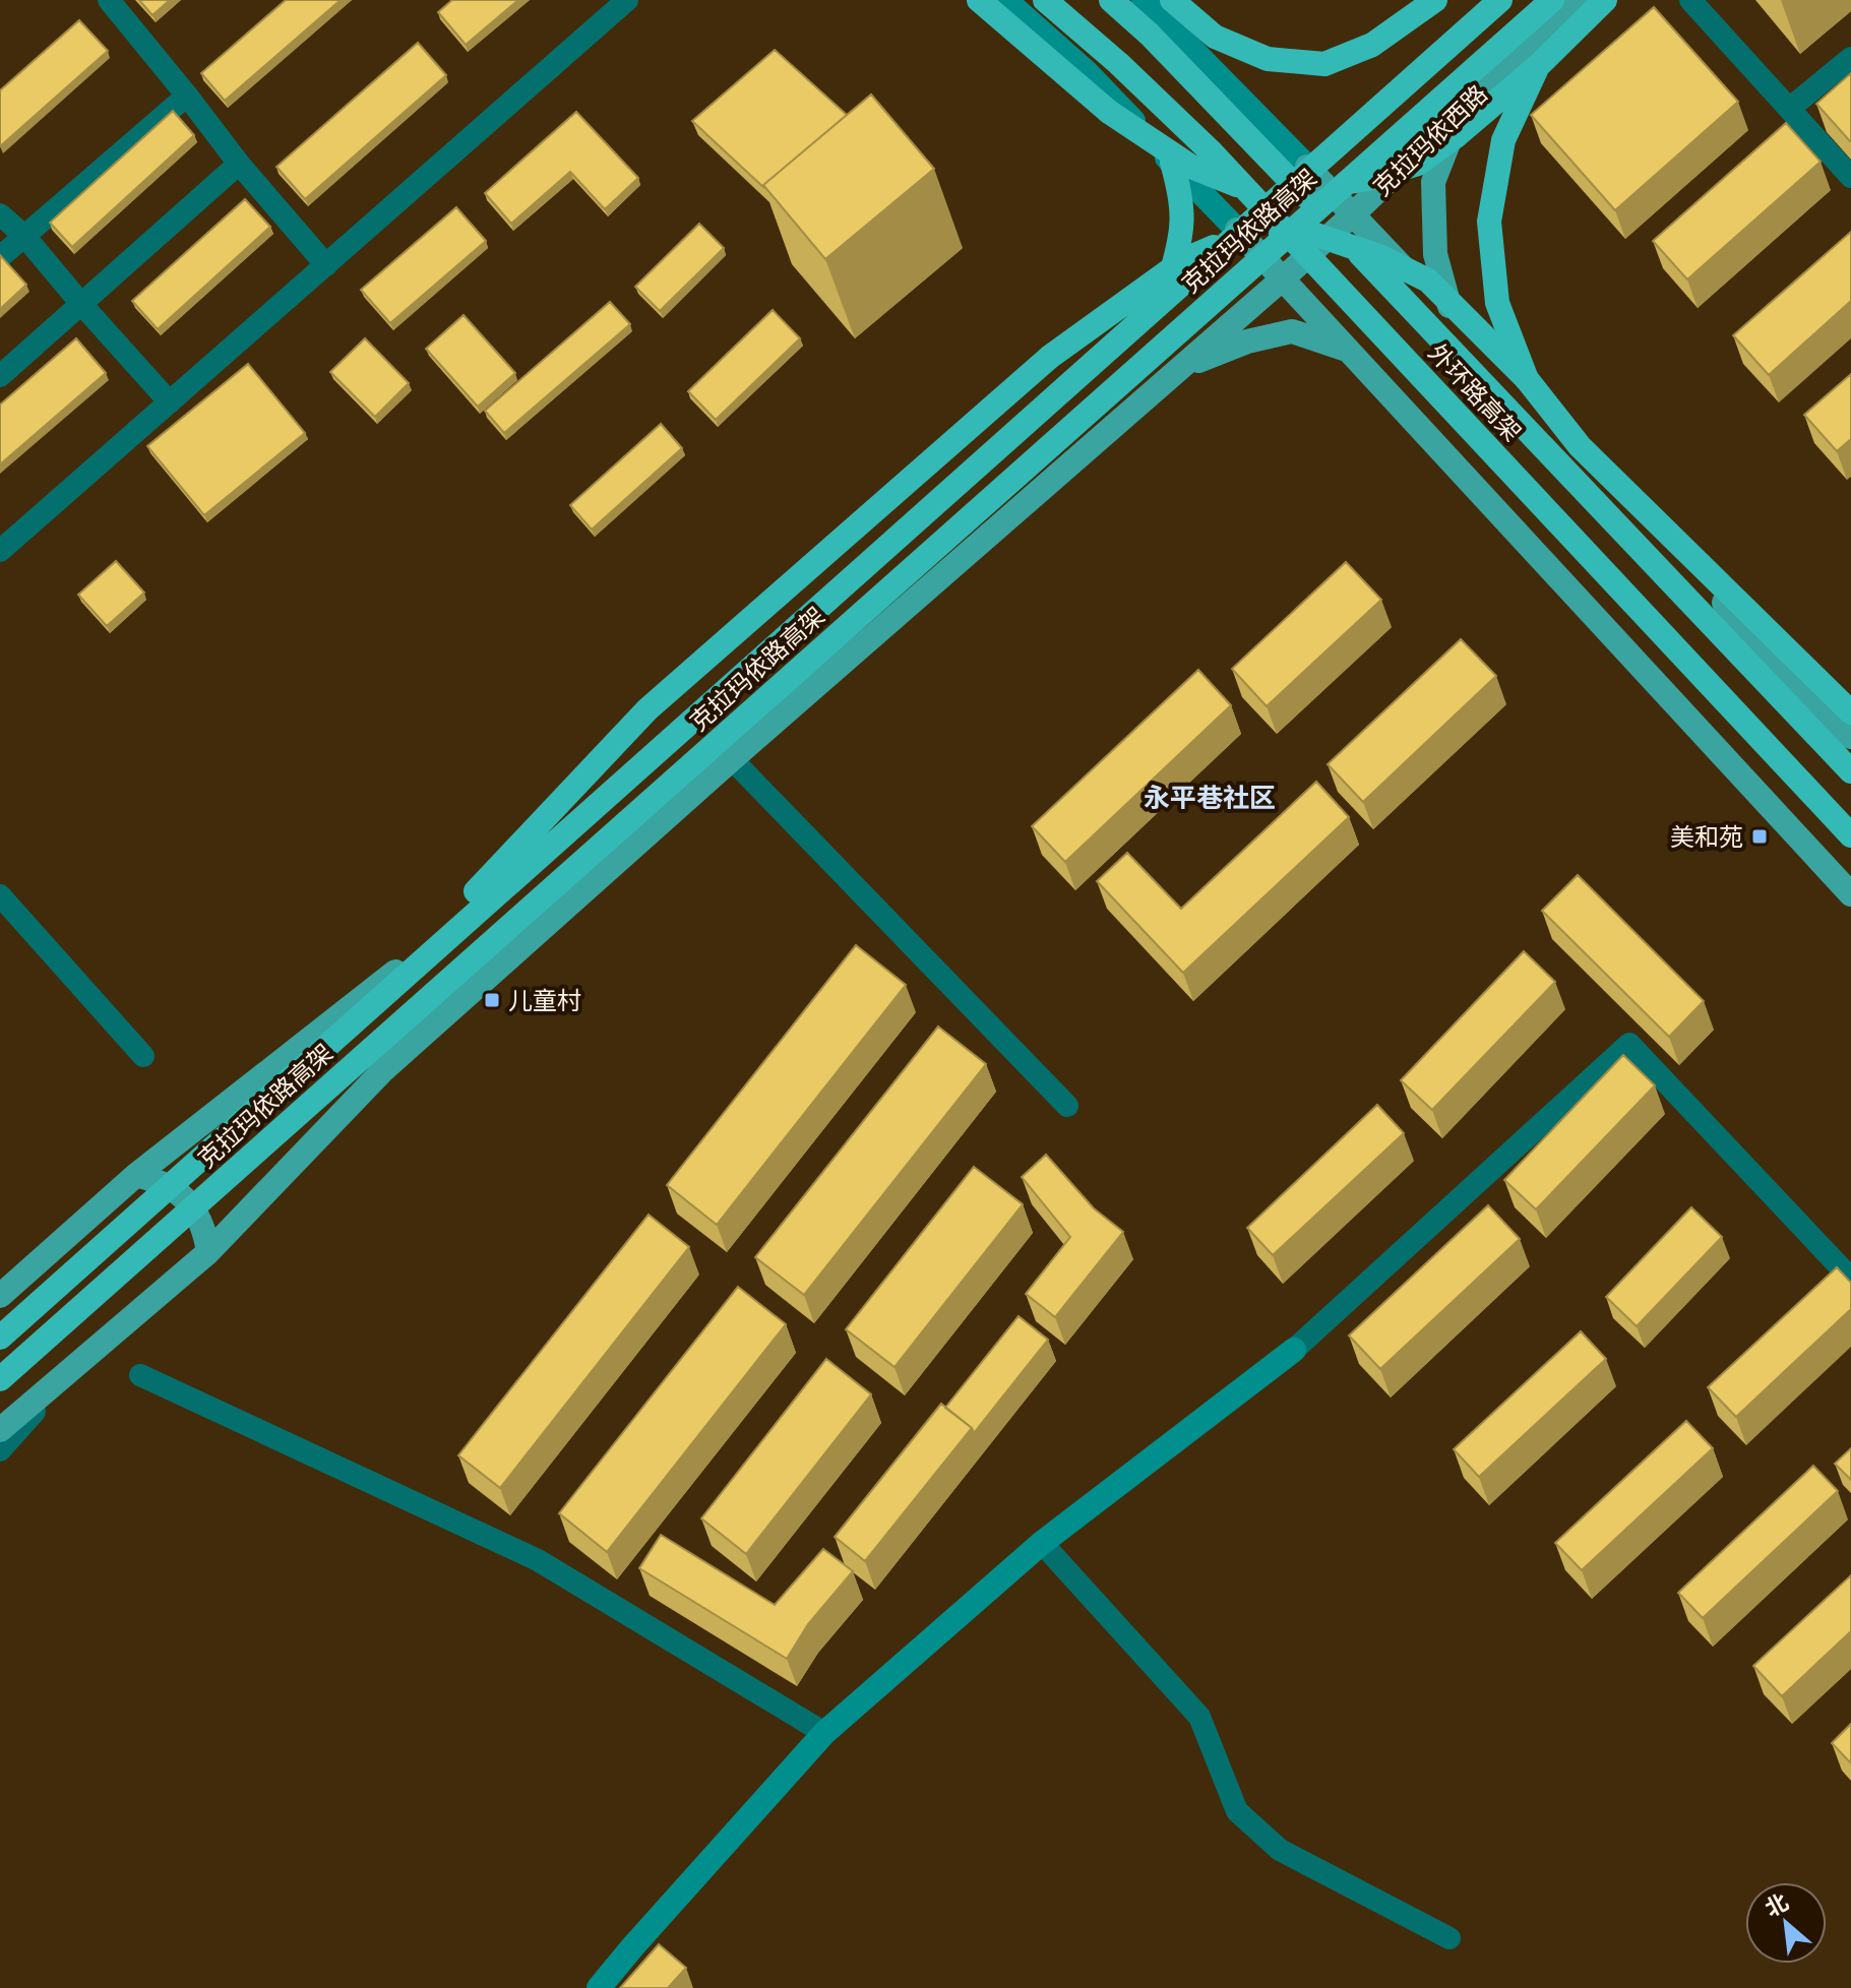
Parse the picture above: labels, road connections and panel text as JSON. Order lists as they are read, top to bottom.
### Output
{
  "streets": {
    "highway": ["克拉玛依路高架", "外环路高架"],
    "main road": ["克拉玛依西路"]
  },
  "districts": ["永平巷社区"],
  "places": {
    "transit": ["美和苑", "儿童村"]
  },
  "north": "top left"
}
